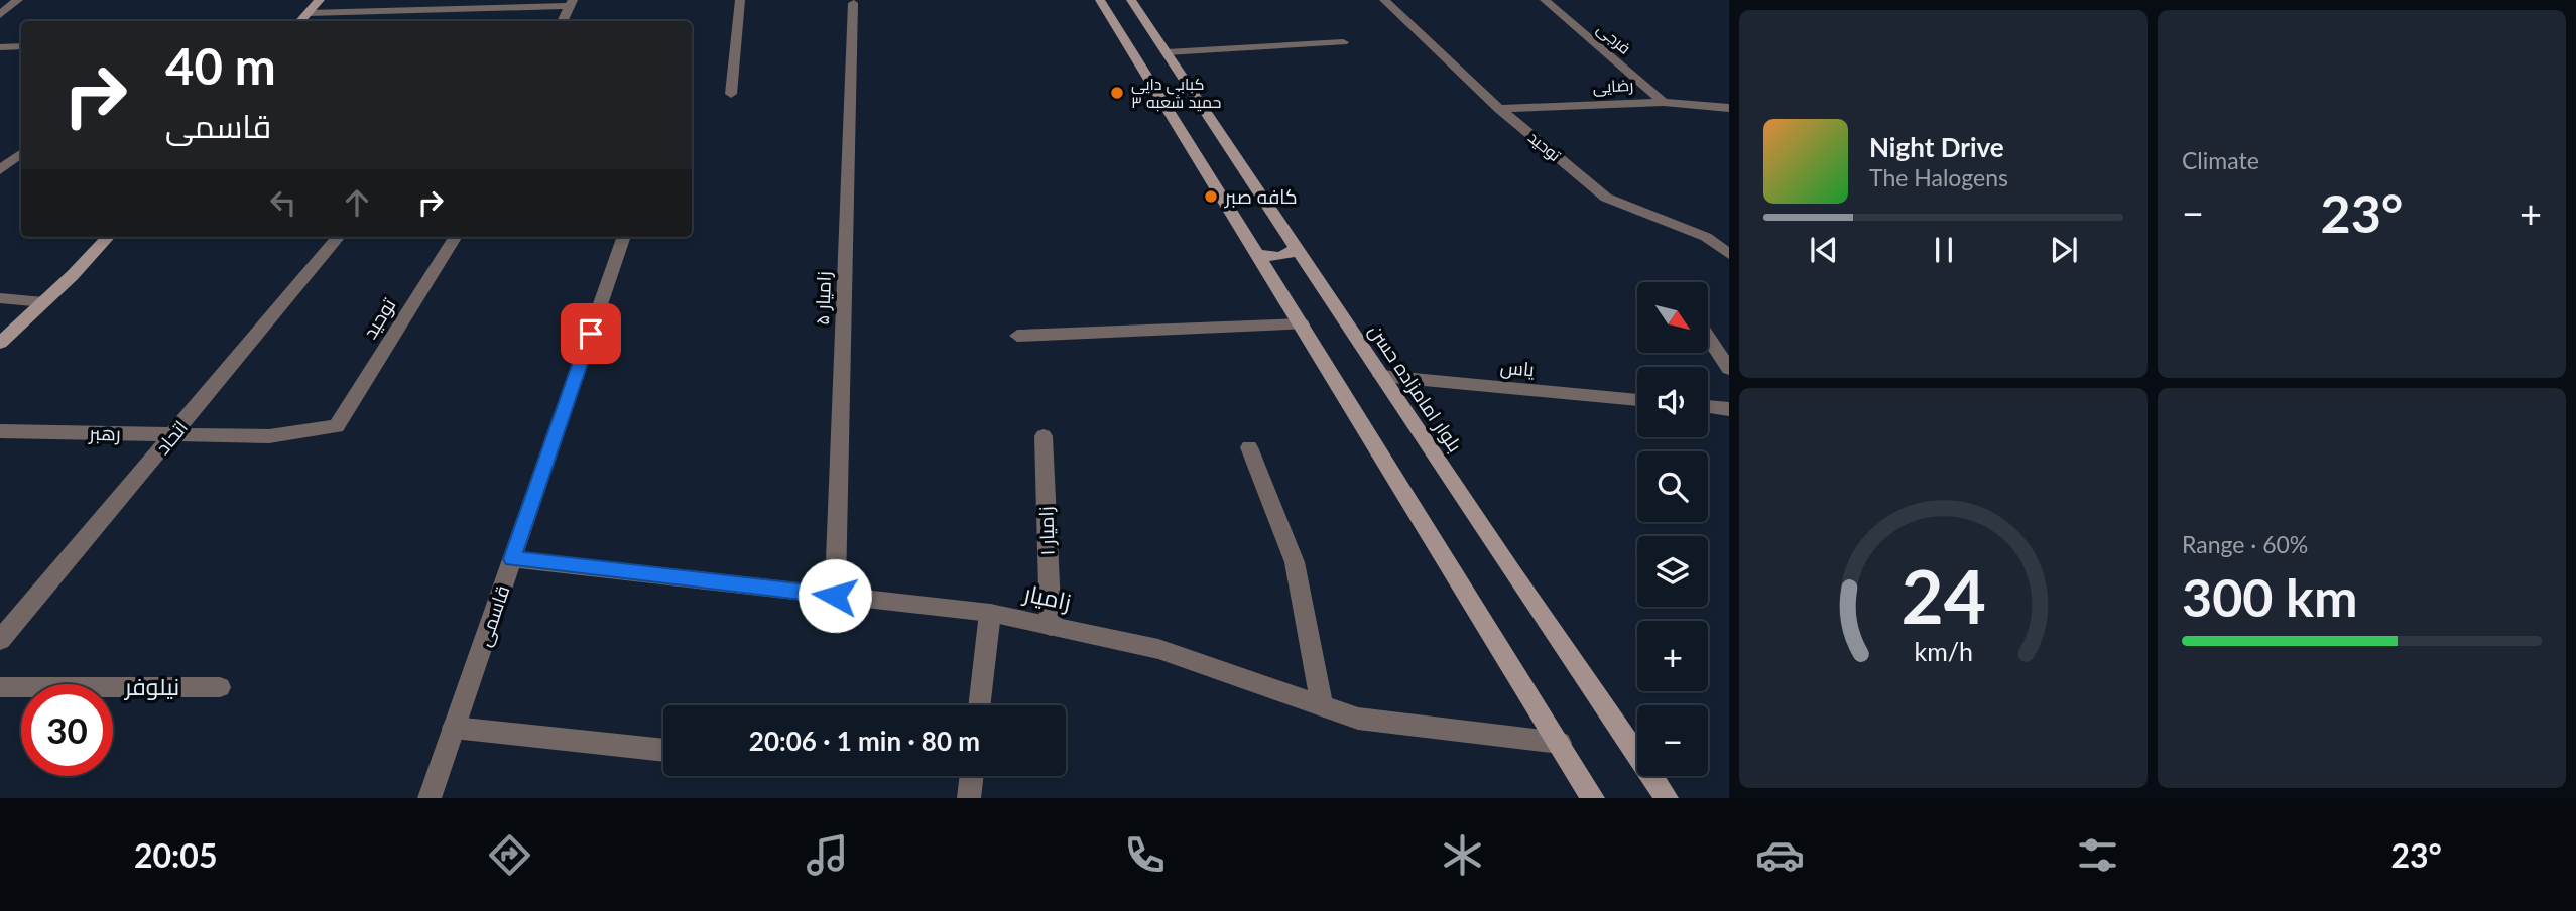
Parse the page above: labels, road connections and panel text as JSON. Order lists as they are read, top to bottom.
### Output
{
  "streets": {
    "main road": ["بلوار امامزاده حسن"],
    "street": [
      "فرجی",
      "رضایی",
      "توحید",
      "زامیار ۵",
      "یاس",
      "رهبر",
      "اتحاد",
      "زامیار ۱",
      "زامیار",
      "قاسمی",
      "نیلوفر"
    ]
  },
  "crossings": [
    ["فرجی", "رضایی"],
    ["رضایی", "توحید"],
    ["توحید", "رهبر"],
    ["زامیار ۵", "زامیار"],
    ["یاس", "بلوار امامزاده حسن"],
    ["رهبر", "اتحاد"],
    ["زامیار ۱", "زامیار"],
    ["زامیار", "قاسمی"]
  ],
  "places": ["کبابی دایی حمید شعبه ۳", "کافه صبر"],
  "north": "bottom right",
  "page": {
    "tile": [
      "Climate",
      ["Range · 60%", "300 km"]
    ],
    "turn": ["40 m", "قاسمی"],
    "song": ["Night Drive", "The Halogens"],
    "heat": ["−", "23°", "+"],
    "map_buttons": ["+", "−"],
    "limit": "30",
    "trip": "20:06 · 1 min · 80 m",
    "tabs": ["20:05", "23°"],
    "gauge": ["24", "km/h"]
  }
}
